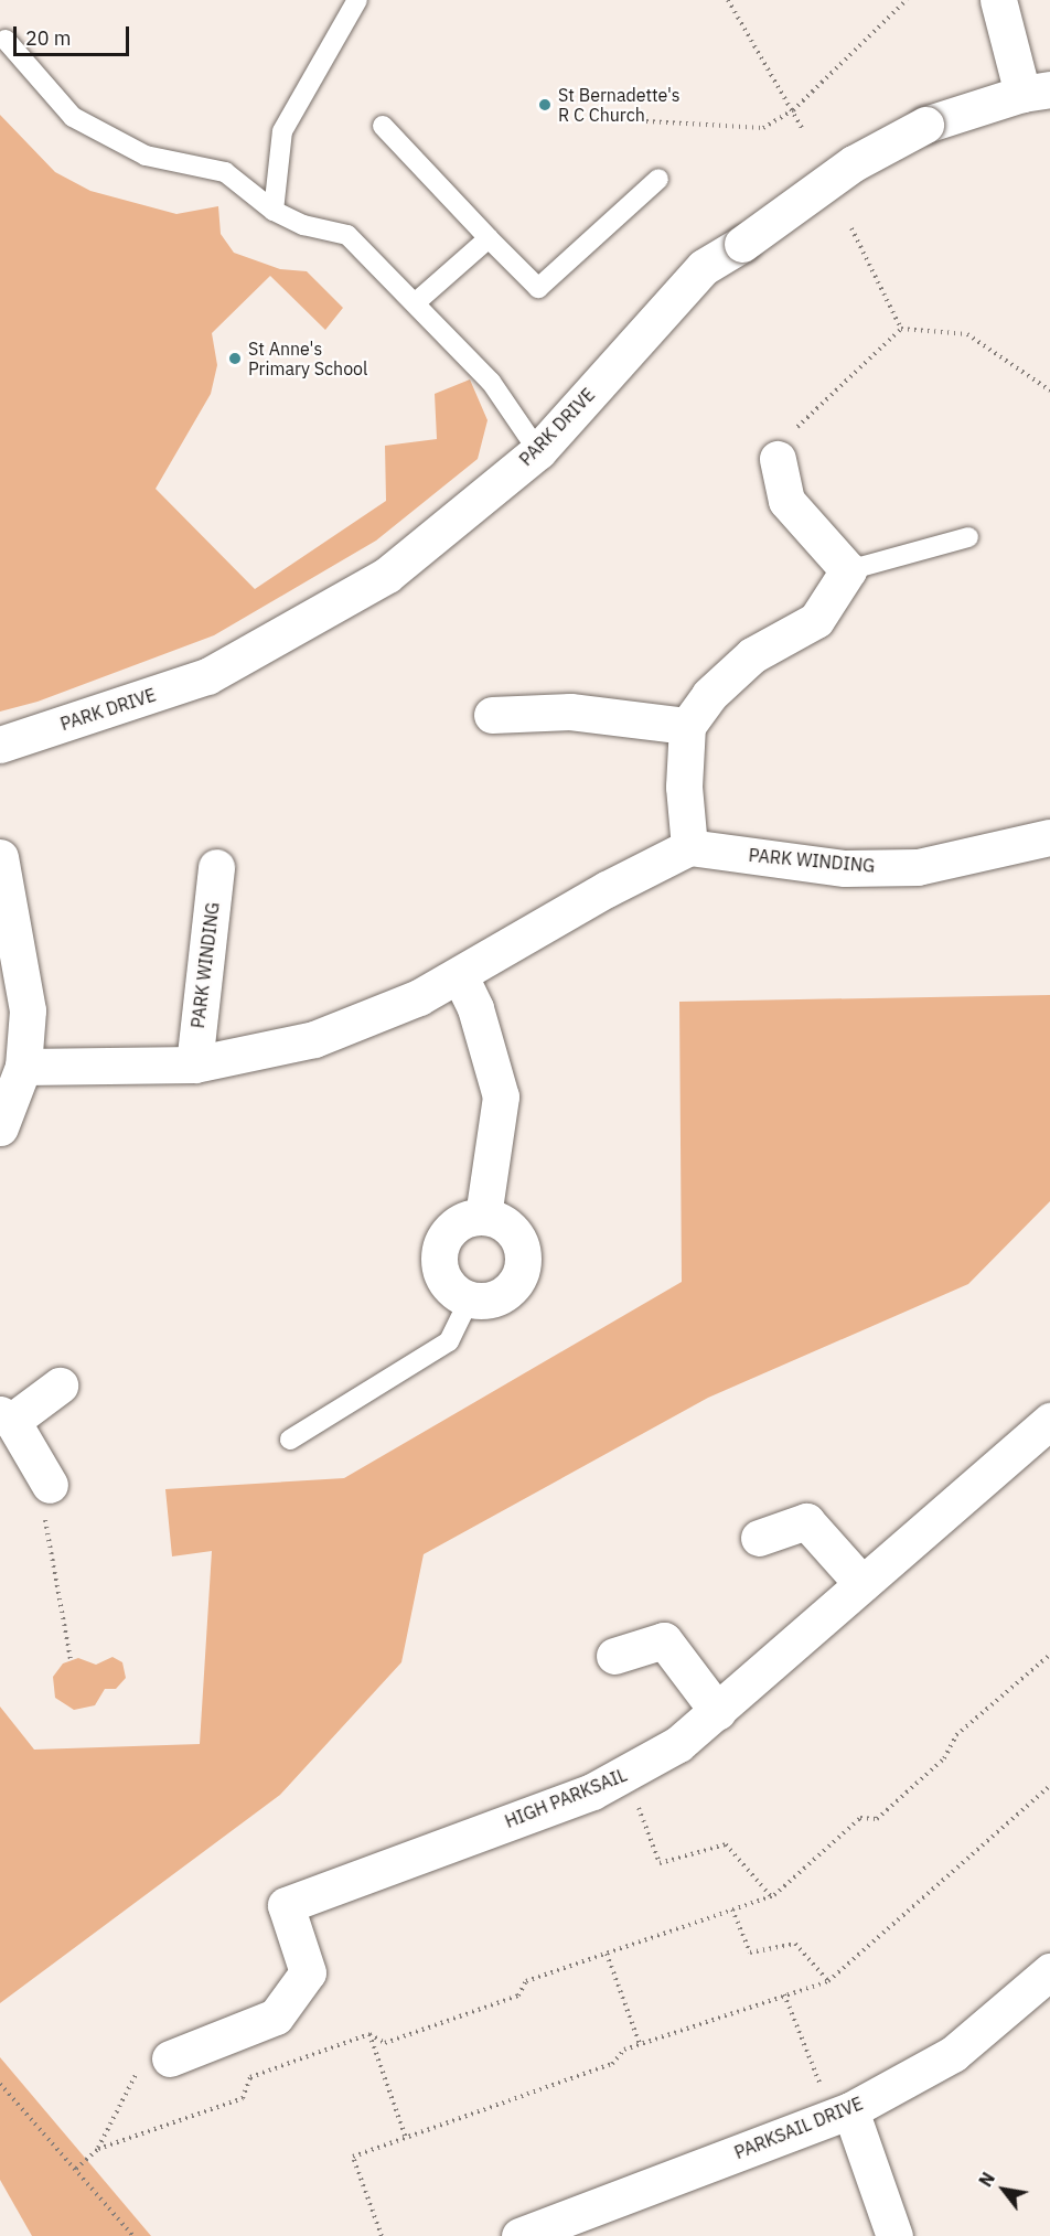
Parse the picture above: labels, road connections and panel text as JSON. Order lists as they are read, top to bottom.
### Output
{
  "streets": {
    "street": [
      "PARK DRIVE",
      "PARK WINDING",
      "HIGH PARKSAIL",
      "PARKSAIL DRIVE"
    ]
  },
  "places": ["St Bernadette's R C Church", "St Anne's Primary School"],
  "scale_bar": "20 m",
  "north": "top left"
}
